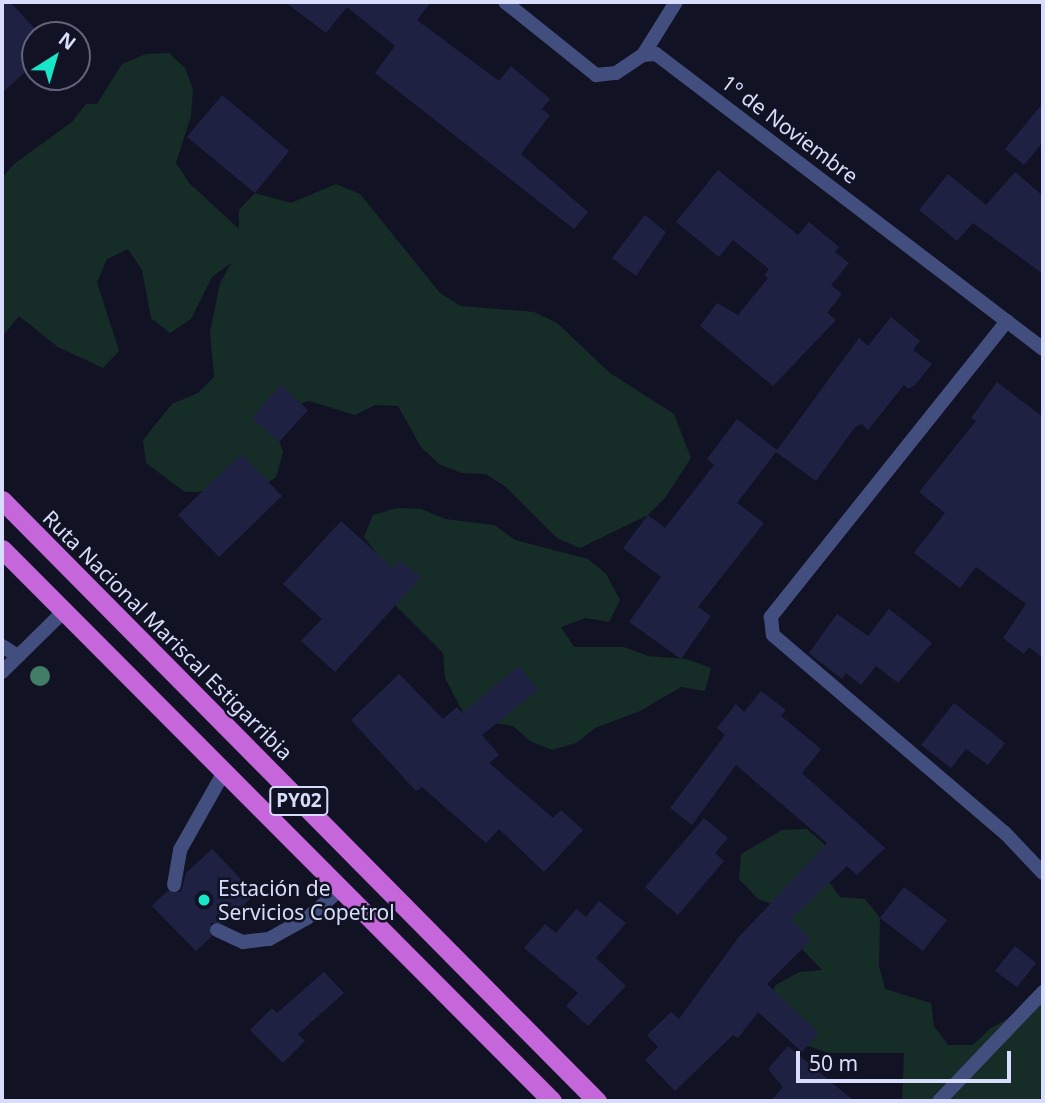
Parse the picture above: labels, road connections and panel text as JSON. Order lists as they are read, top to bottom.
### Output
{
  "streets": {
    "highway": ["Ruta Nacional Mariscal Estigarribia", "PY02"],
    "street": ["1º de Noviembre"]
  },
  "places": ["Estación de Servicios Copetrol"],
  "scale_bar": "50 m",
  "north": "top right"
}
